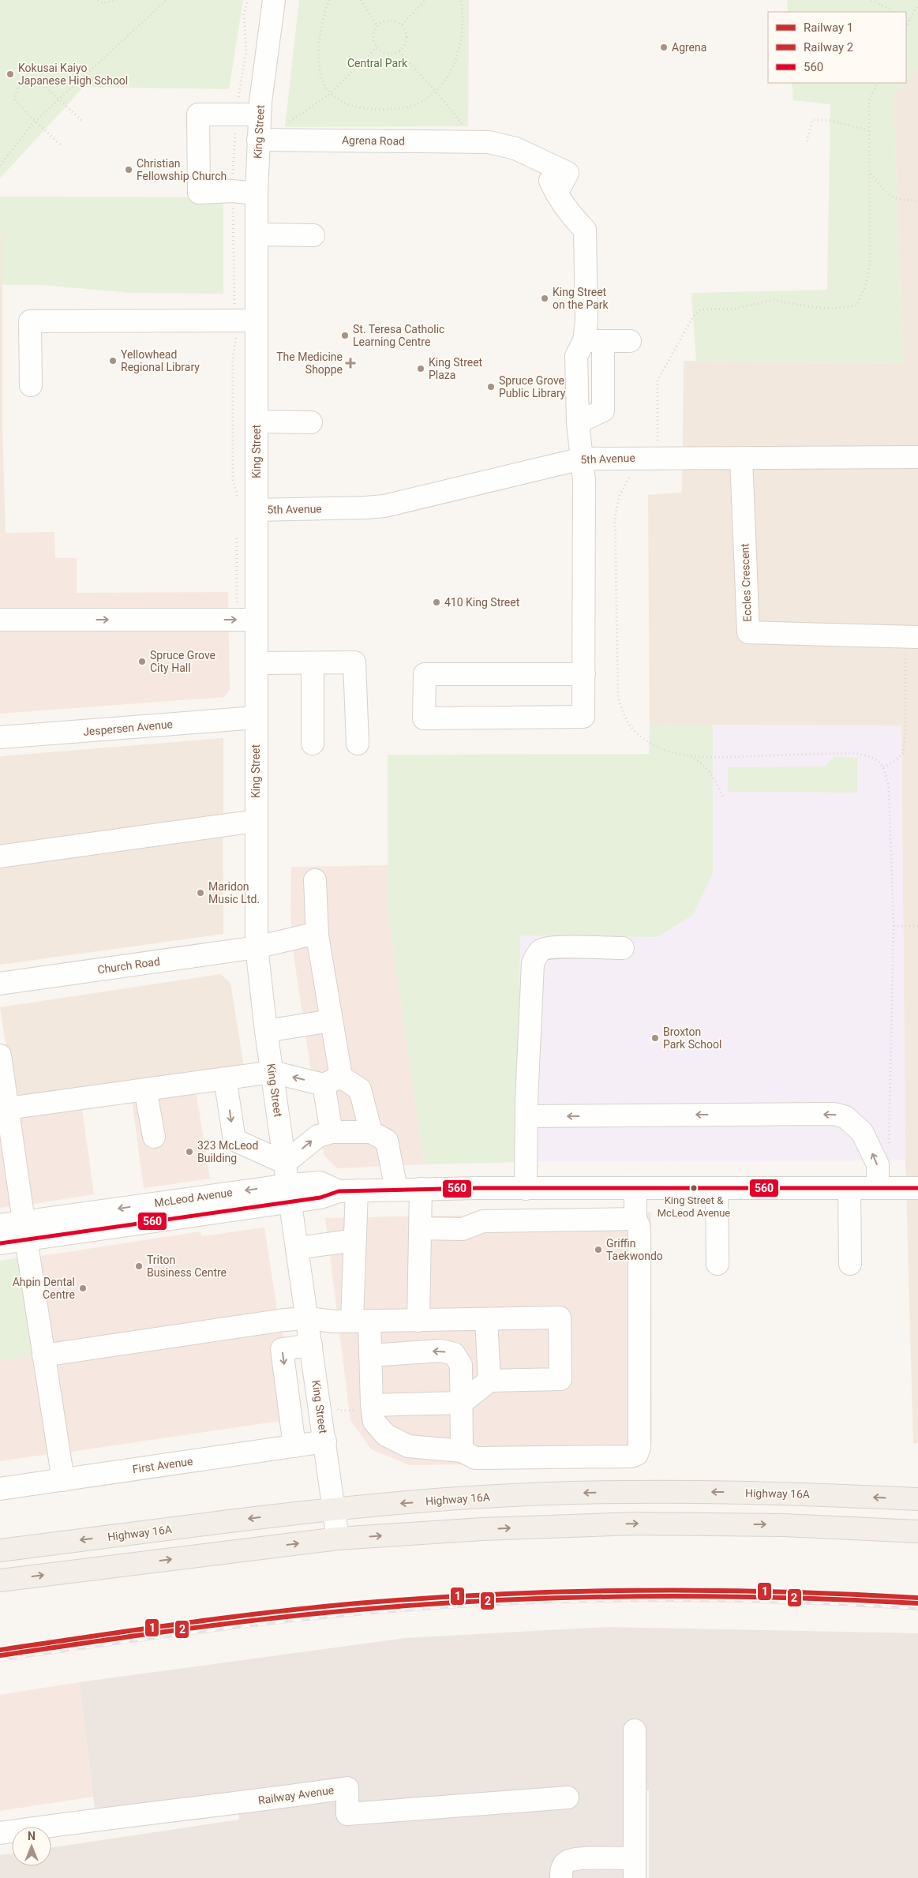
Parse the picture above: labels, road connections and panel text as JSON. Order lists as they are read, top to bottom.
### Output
{
  "streets": {
    "main road": ["Highway 16A"],
    "street": [
      "King Street",
      "Agrena Road",
      "5th Avenue",
      "Eccles Crescent",
      "Jespersen Avenue",
      "Church Road",
      "McLeod Avenue",
      "First Avenue",
      "Railway Avenue"
    ]
  },
  "crossings": [
    ["King Street", "Agrena Road"],
    ["King Street", "5th Avenue"],
    ["King Street", "Jespersen Avenue"],
    ["King Street", "Church Road"],
    ["King Street", "McLeod Avenue"],
    ["King Street", "First Avenue"],
    ["King Street", "Highway 16A"],
    ["5th Avenue", "Eccles Crescent"]
  ],
  "parks": ["Central Park"],
  "places": {
    "other": [
      "Agrena",
      "Kokusai Kaiyo Japanese High School",
      "Christian Fellowship Church",
      "King Street on the Park",
      "St. Teresa Catholic Learning Centre",
      "Yellowhead Regional Library",
      "King Street Plaza",
      "Spruce Grove Public Library",
      "410 King Street",
      "Spruce Grove City Hall",
      "Maridon Music Ltd.",
      "Broxton Park School",
      "323 McLeod Building",
      "King Street & McLeod Avenue",
      "Griffin Taekwondo",
      "Triton Business Centre",
      "Ahpin Dental Centre"
    ],
    "health": ["The Medicine Shoppe"]
  },
  "lines": ["transit line 560", "rail line 1", "rail line 2"],
  "legend": ["Railway 1", "Railway 2", "560"],
  "north": "top"
}
